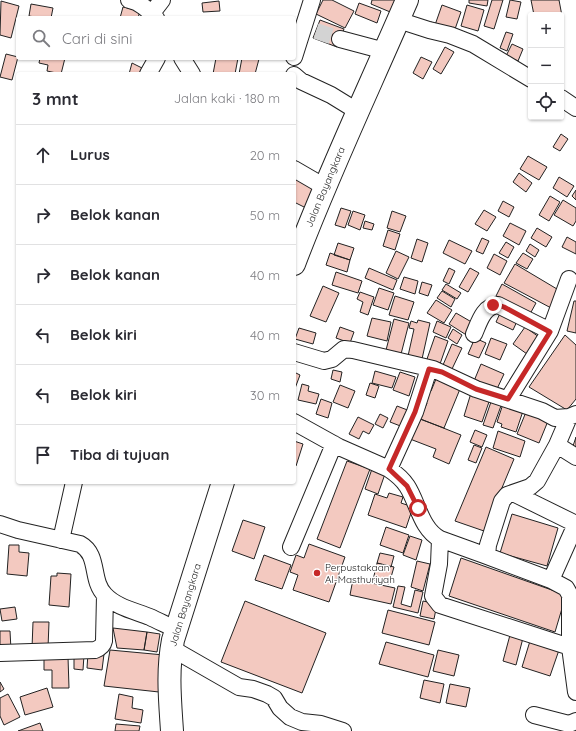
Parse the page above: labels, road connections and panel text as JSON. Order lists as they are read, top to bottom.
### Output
{
  "streets": {
    "highway": ["Jalan Bayangkara"]
  },
  "places": ["Perpustakaan Al-Masthuriyah"],
  "page": {
    "map_buttons": ["+", "−"],
    "search": "Cari di sini",
    "heading": ["3 mnt", "Jalan kaki · 180 m"],
    "list": [
      ["Lurus", "20 m"],
      ["Belok kanan", "50 m"],
      ["Belok kanan", "40 m"],
      ["Belok kiri", "40 m"],
      ["Belok kiri", "30 m"],
      "Tiba di tujuan"
    ]
  }
}
